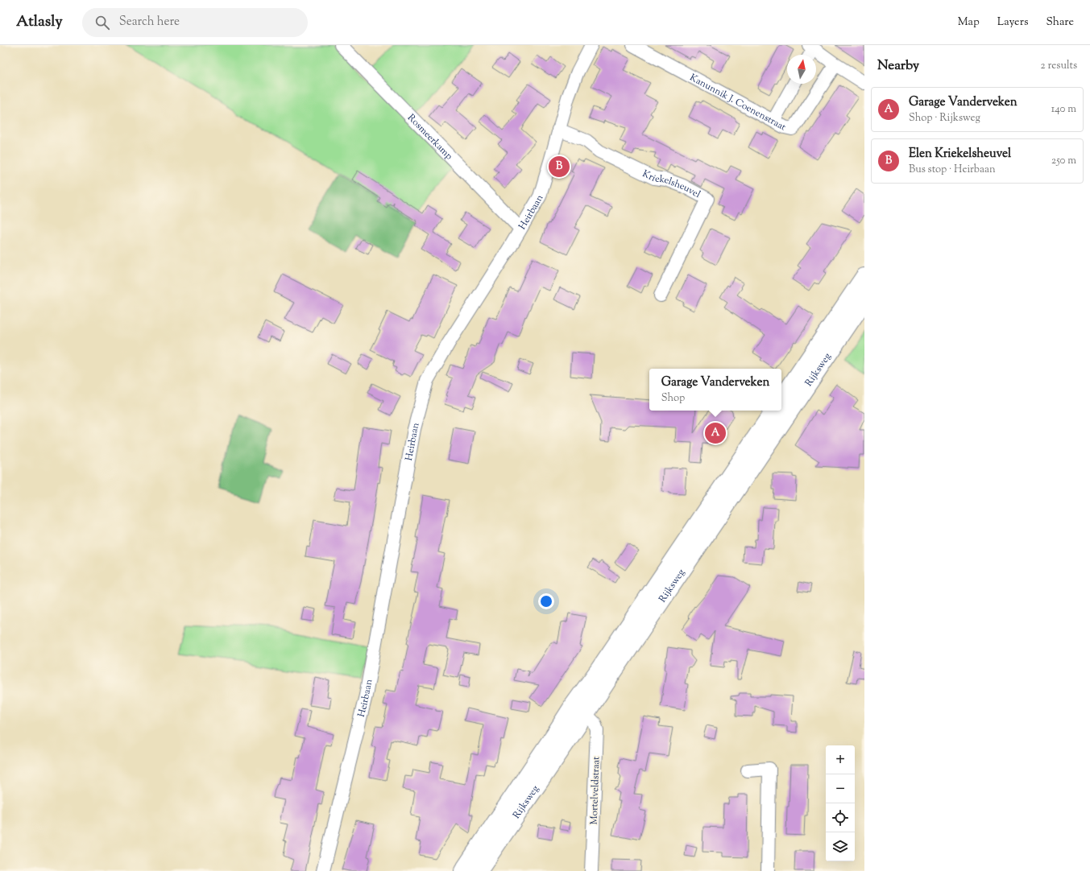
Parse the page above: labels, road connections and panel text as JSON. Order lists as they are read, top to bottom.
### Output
{
  "streets": {
    "main road": ["Rijksweg"],
    "street": [
      "Kanunnik J. Coenenstraat",
      "Rosmeerkamp",
      "Kriekelsheuvel",
      "Heirbaan",
      "Mortelveldstraat"
    ]
  },
  "crossings": [
    ["Rosmeerkamp", "Heirbaan"],
    ["Kriekelsheuvel", "Heirbaan"],
    ["Rijksweg", "Mortelveldstraat"]
  ],
  "north": "top",
  "page": {
    "header": "Atlasly",
    "search": "Search here",
    "nav": ["Map", "Layers", "Share"],
    "heading": ["Nearby", "2 results"],
    "list": [
      {
        "mark": "A",
        "name": "Garage Vanderveken",
        "note": "Shop · Rijksweg",
        "value": "140 m"
      },
      {
        "mark": "B",
        "name": "Elen Kriekelsheuvel",
        "note": "Bus stop · Heirbaan",
        "value": "250 m"
      }
    ],
    "pins": ["B", "A"],
    "popup": ["Garage Vanderveken", "Shop"],
    "map_buttons": ["+", "−"]
  }
}
